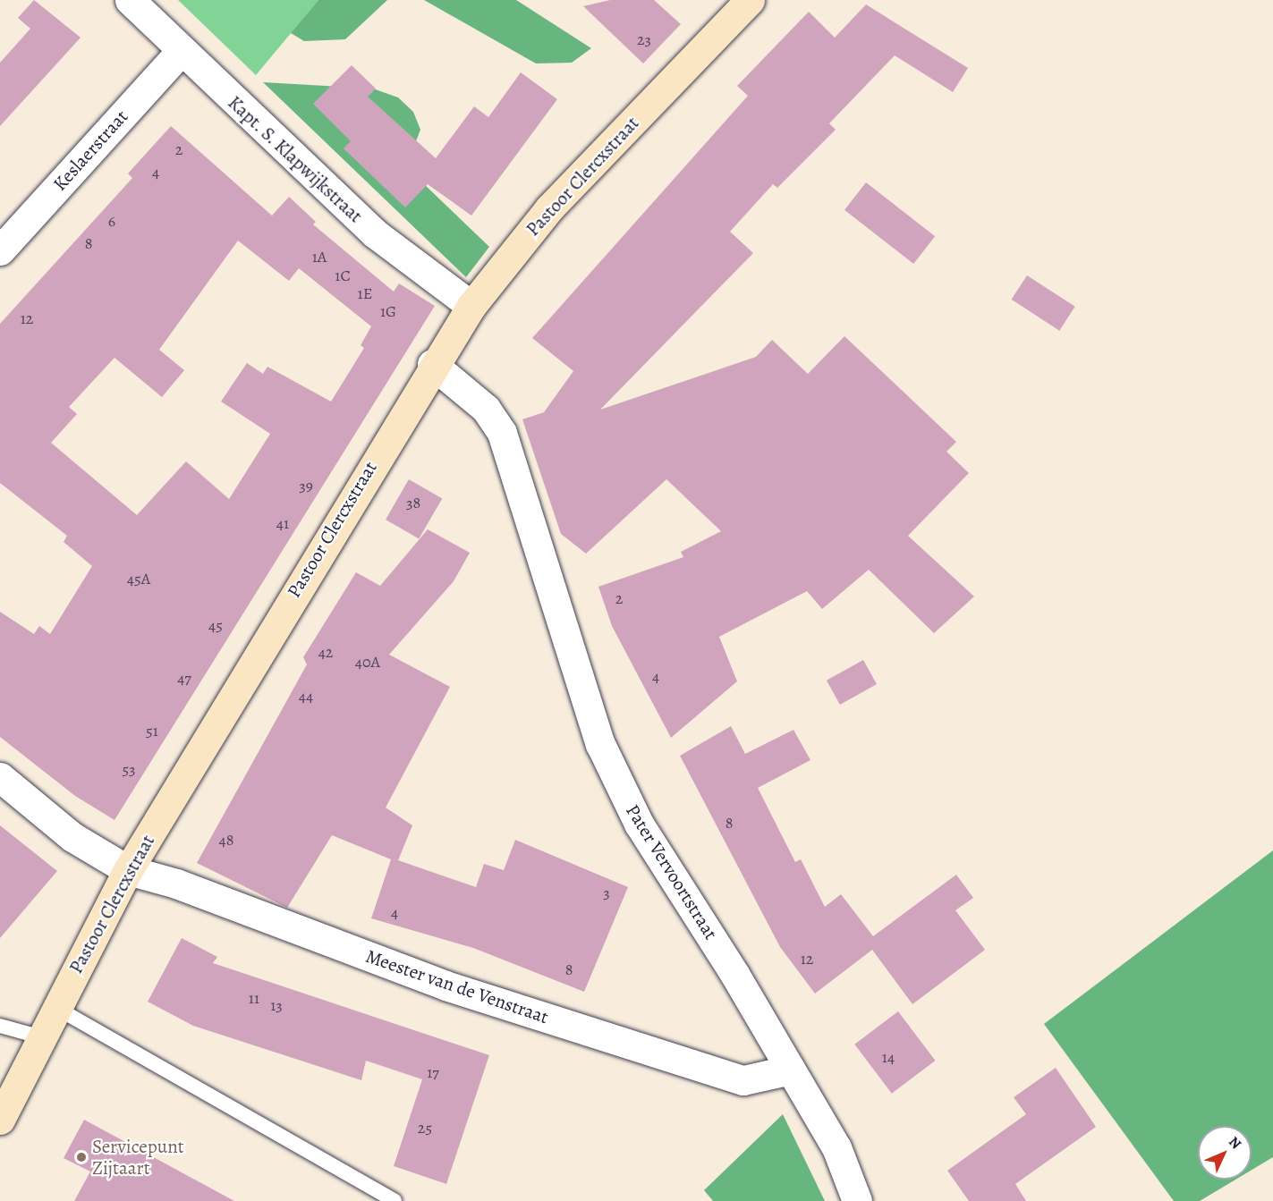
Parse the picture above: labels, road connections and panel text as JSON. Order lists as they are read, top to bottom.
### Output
{
  "streets": {
    "street": [
      "Keslaerstraat",
      "Kapt. S. Klapwijkstraat",
      "Pastoor Clercxstraat",
      "Pater Vervoortstraat",
      "Meester van de Venstraat"
    ]
  },
  "crossings": [
    ["Keslaerstraat", "Kapt. S. Klapwijkstraat"],
    ["Kapt. S. Klapwijkstraat", "Pastoor Clercxstraat"],
    ["Pastoor Clercxstraat", "Pater Vervoortstraat"],
    ["Pastoor Clercxstraat", "Meester van de Venstraat"],
    ["Pater Vervoortstraat", "Meester van de Venstraat"]
  ],
  "places": ["Servicepunt Zijtaart"],
  "house_numbers": [
    "23",
    "2",
    "4",
    "6",
    "8",
    "1A",
    "1C",
    "1E",
    "1G",
    "12",
    "39",
    "38",
    "41",
    "45A",
    "2",
    "45",
    "42",
    "40A",
    "4",
    "47",
    "44",
    "51",
    "53",
    "8",
    "48",
    "3",
    "4",
    "12",
    "8",
    "11",
    "13",
    "14",
    "17",
    "25"
  ],
  "north": "top right"
}
